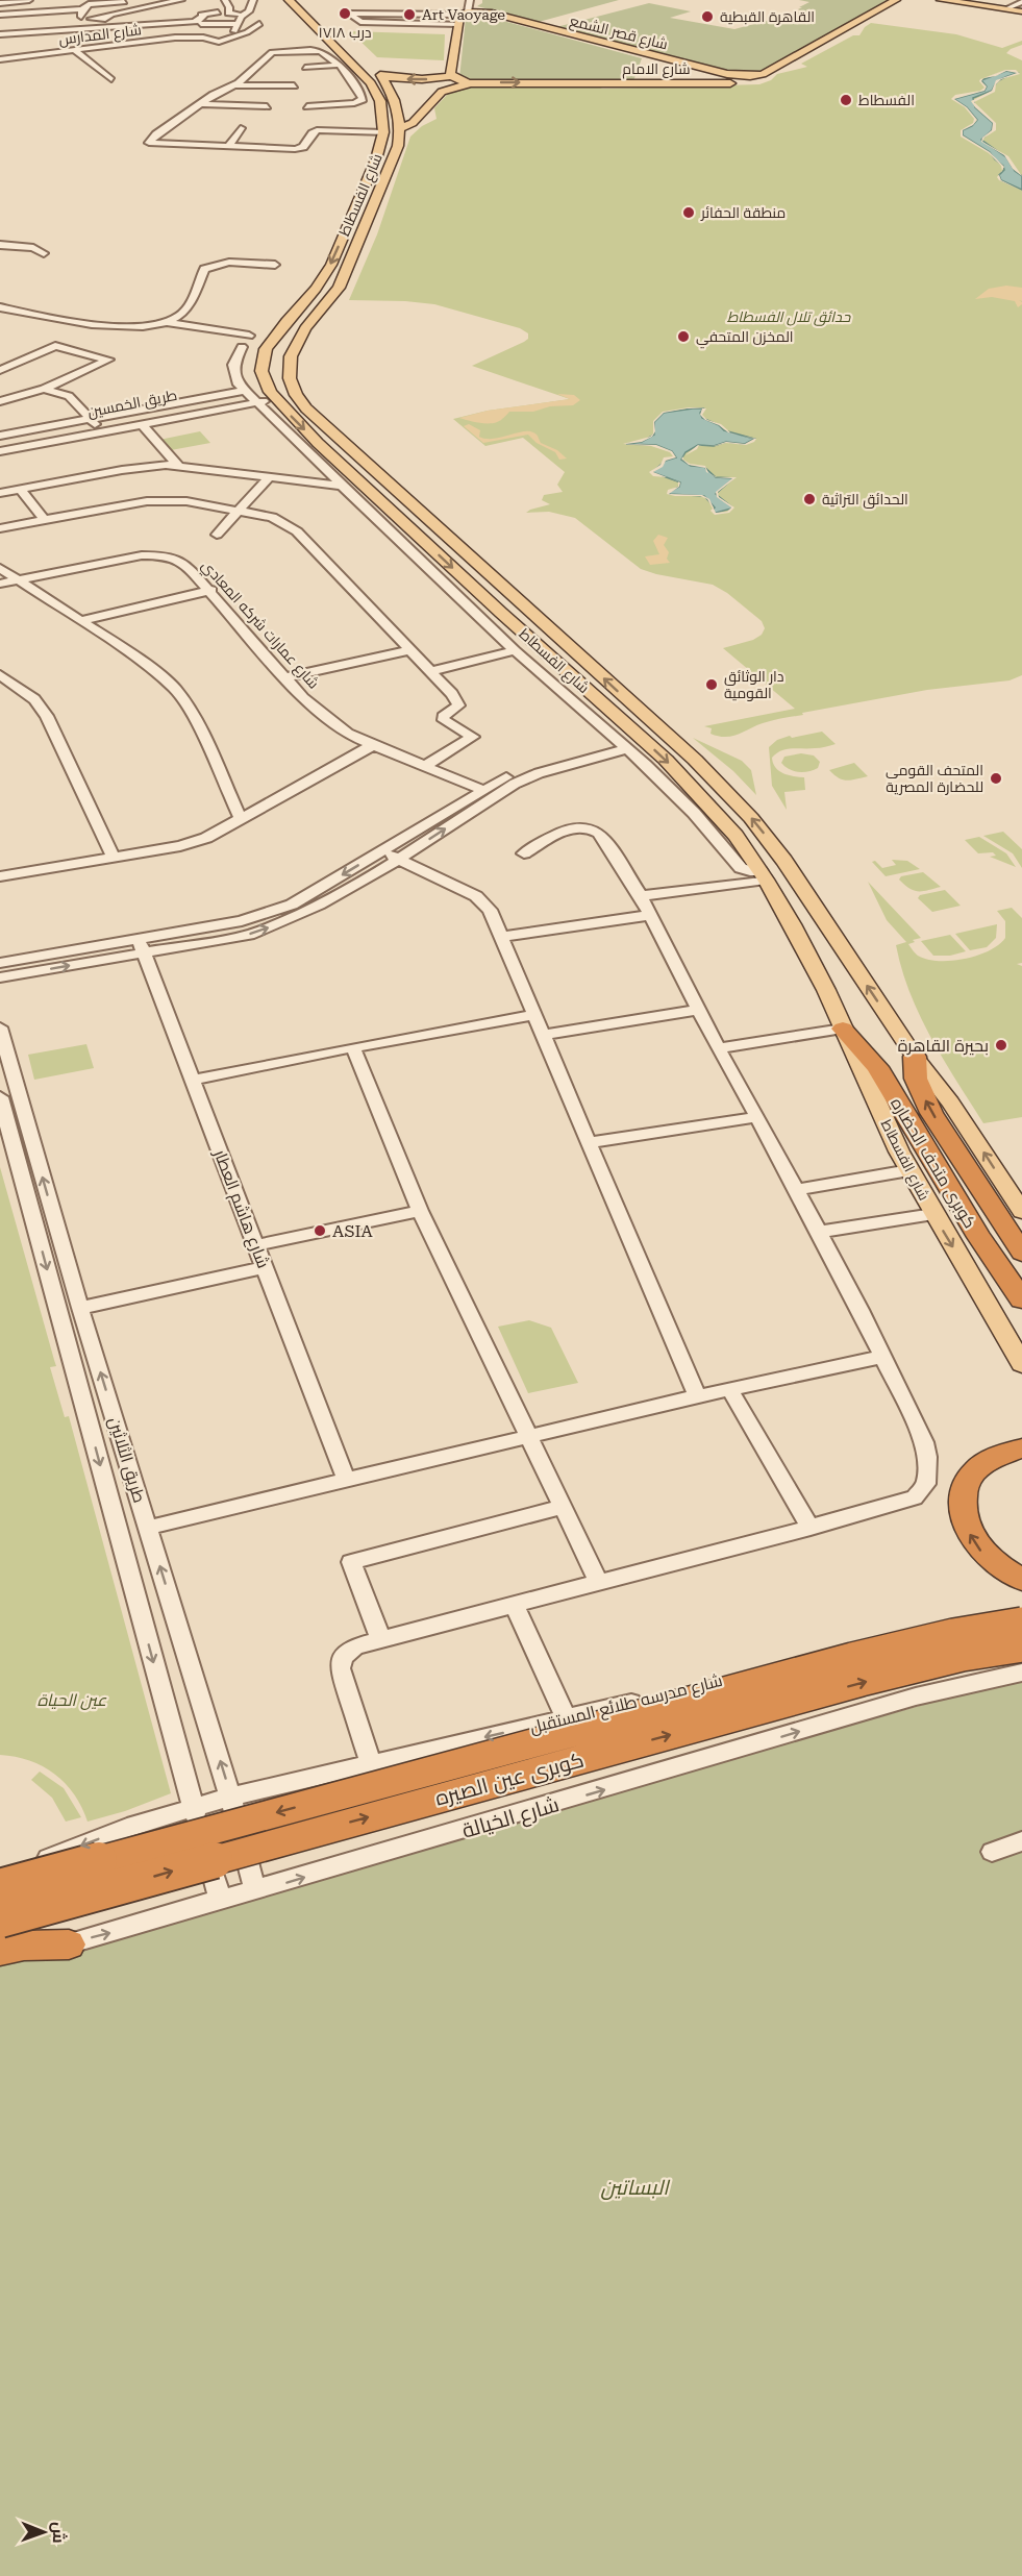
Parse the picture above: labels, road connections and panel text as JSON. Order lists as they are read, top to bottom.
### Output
{
  "streets": {
    "highway": ["كوبرى متحف الحضاره", "كوبرى عين الصيره"],
    "main road": ["شارع قصر الشمع", "شارع الامام", "شارع الفسطاط"],
    "street": [
      "شارع المدارس",
      "طريق الخمسين",
      "شارع عمارات شركه المعادي",
      "شارع هاشم العطار",
      "طريق الثلاثين",
      "شارع مدرسه طلائع المستقبل",
      "شارع الخيالة"
    ]
  },
  "crossings": [
    ["شارع الامام", "شارع الفسطاط"],
    ["شارع الفسطاط", "كوبرى متحف الحضاره"],
    ["طريق الثلاثين", "شارع مدرسه طلائع المستقبل"],
    ["طريق الثلاثين", "شارع الخيالة"],
    ["شارع مدرسه طلائع المستقبل", "كوبرى عين الصيره"]
  ],
  "one_way": ["شارع الامام", "شارع الخيالة"],
  "parks": ["حدائق تلال الفسطاط", "عين الحياة", "البساتين"],
  "places": [
    "درب ١٧١٨",
    "Art Vaoyage",
    "القاهرة القبطية",
    "الفسطاط",
    "منطقة الحفائر",
    "المخزن المتحفي",
    "الحدائق التراثية",
    "دار الوثائق القومية",
    "المتحف القومى للحضارة المصرية",
    "بحيرة القاهرة",
    "ASIA"
  ],
  "north": "right"
}
